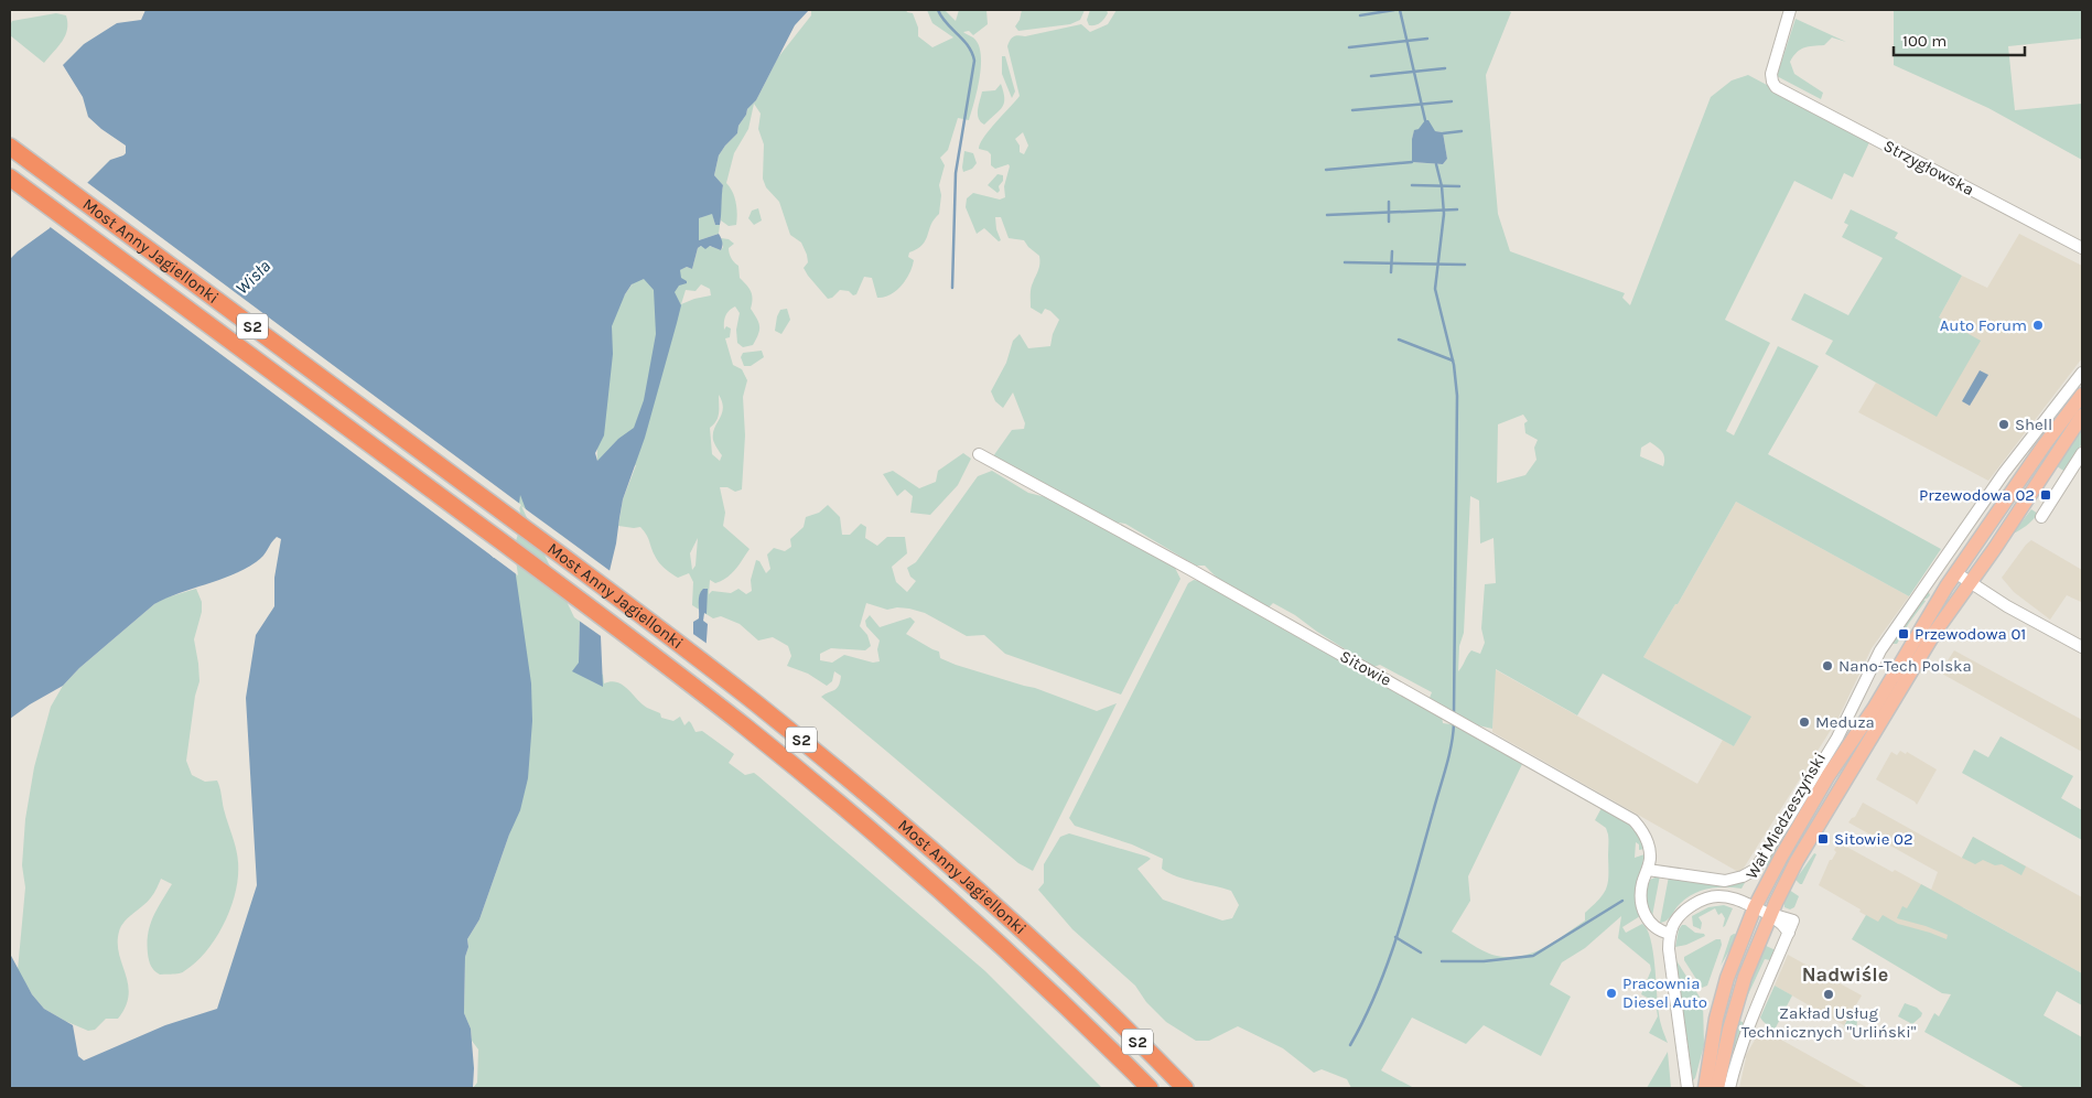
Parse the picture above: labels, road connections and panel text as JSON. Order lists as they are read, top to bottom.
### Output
{
  "streets": {
    "highway": ["Most Anny Jagiellonki", "S2"],
    "main road": ["Wał Miedzeszyński"],
    "street": ["Strzygłowska", "Sitowie"]
  },
  "crossings": [
    ["Sitowie", "Wał Miedzeszyński"]
  ],
  "districts": ["Nadwiśle"],
  "water": ["Wisła"],
  "places": {
    "other": [
      "Auto Forum",
      "Shell",
      "Nano-Tech Polska",
      "Meduza",
      "Pracownia Diesel Auto",
      "Zakład Usług Technicznych \"Urliński\""
    ],
    "transit": ["Przewodowa 02", "Przewodowa 01", "Sitowie 02"]
  },
  "scale_bar": "100 m"
}
